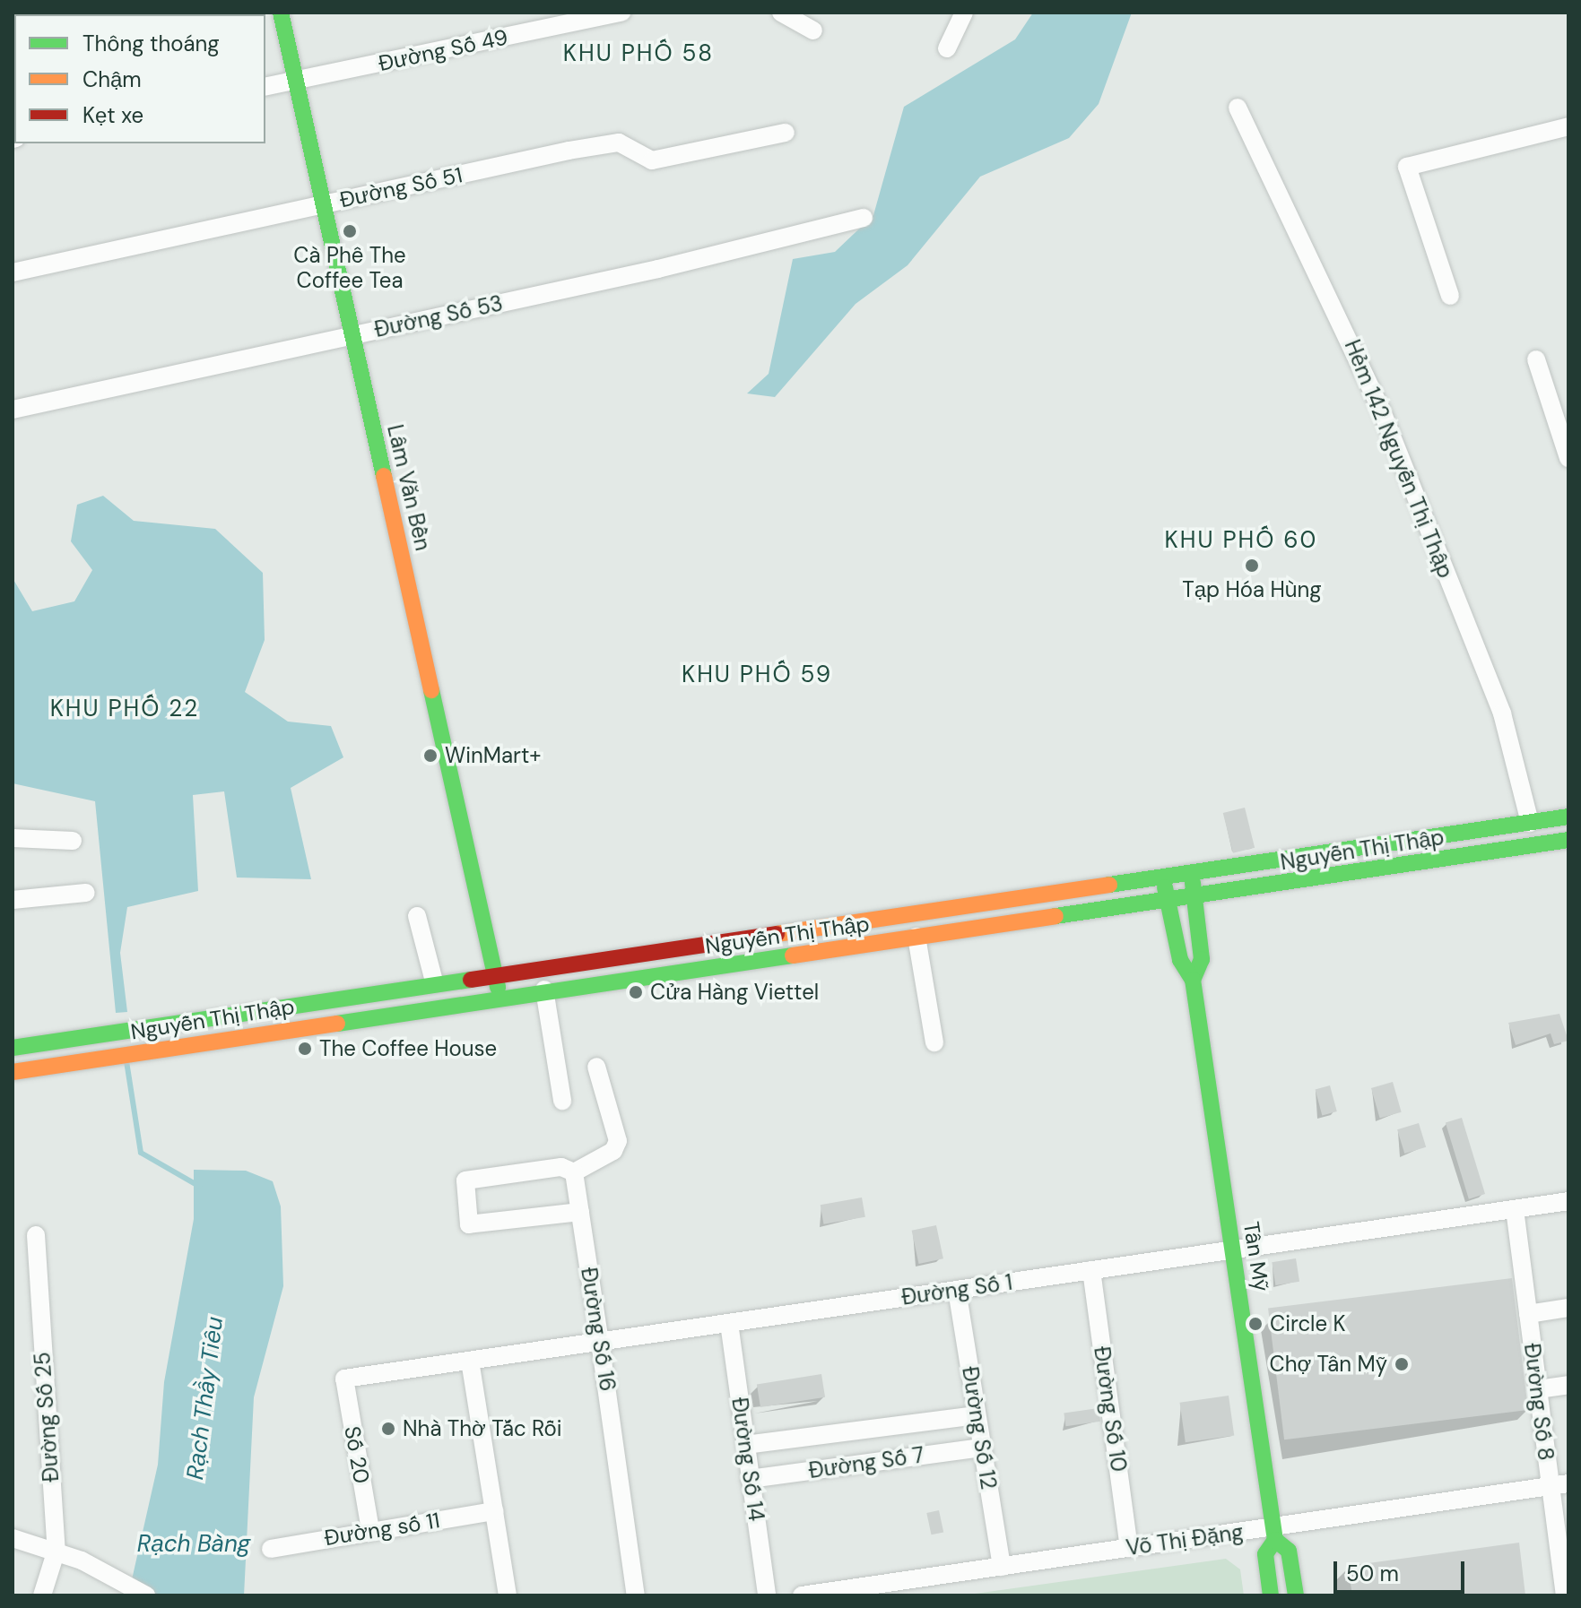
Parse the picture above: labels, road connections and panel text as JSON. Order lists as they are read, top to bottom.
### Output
{
  "streets": {
    "main road": ["Lâm Văn Bền", "Nguyễn Thị Thập", "Tân Mỹ"],
    "street": [
      "Đường Số 49",
      "Đường Số 51",
      "Đường Số 53",
      "Hẻm 142 Nguyễn Thị Thập",
      "Đường Số 1",
      "Đường Số 16",
      "Đường Số 8",
      "Đường Số 10",
      "Đường Số 25",
      "Đường Số 12",
      "Số 20",
      "Đường Số 14",
      "Đường Số 7",
      "Đường số 11",
      "Võ Thị Đặng"
    ]
  },
  "crossings": [
    ["Đường Số 49", "Lâm Văn Bền"],
    ["Đường Số 51", "Lâm Văn Bền"],
    ["Đường Số 53", "Lâm Văn Bền"],
    ["Hẻm 142 Nguyễn Thị Thập", "Nguyễn Thị Thập"],
    ["Lâm Văn Bền", "Nguyễn Thị Thập"],
    ["Nguyễn Thị Thập", "Tân Mỹ"],
    ["Tân Mỹ", "Đường Số 1"],
    ["Tân Mỹ", "Võ Thị Đặng"],
    ["Đường Số 1", "Đường Số 16"],
    ["Đường Số 1", "Đường Số 8"],
    ["Đường Số 1", "Đường Số 10"],
    ["Đường Số 1", "Đường Số 12"],
    ["Đường Số 1", "Số 20"],
    ["Đường Số 1", "Đường Số 14"],
    ["Đường Số 8", "Võ Thị Đặng"],
    ["Đường Số 10", "Võ Thị Đặng"],
    ["Đường Số 12", "Đường Số 7"],
    ["Đường Số 12", "Võ Thị Đặng"],
    ["Số 20", "Đường số 11"],
    ["Đường Số 14", "Đường Số 7"]
  ],
  "districts": [
    "KHU PHỐ 58",
    "KHU PHỐ 60",
    "KHU PHỐ 59",
    "KHU PHỐ 22"
  ],
  "water": ["Rạch Thầy Tiêu", "Rạch Bàng"],
  "places": [
    "Cà Phê The Coffee Tea",
    "Tạp Hóa Hùng",
    "WinMart+",
    "Cửa Hàng Viettel",
    "The Coffee House",
    "Circle K",
    "Chợ Tân Mỹ",
    "Nhà Thờ Tắc Rỗi"
  ],
  "legend": ["Thông thoáng", "Chậm", "Kẹt xe"],
  "scale_bar": "50 m"
}
